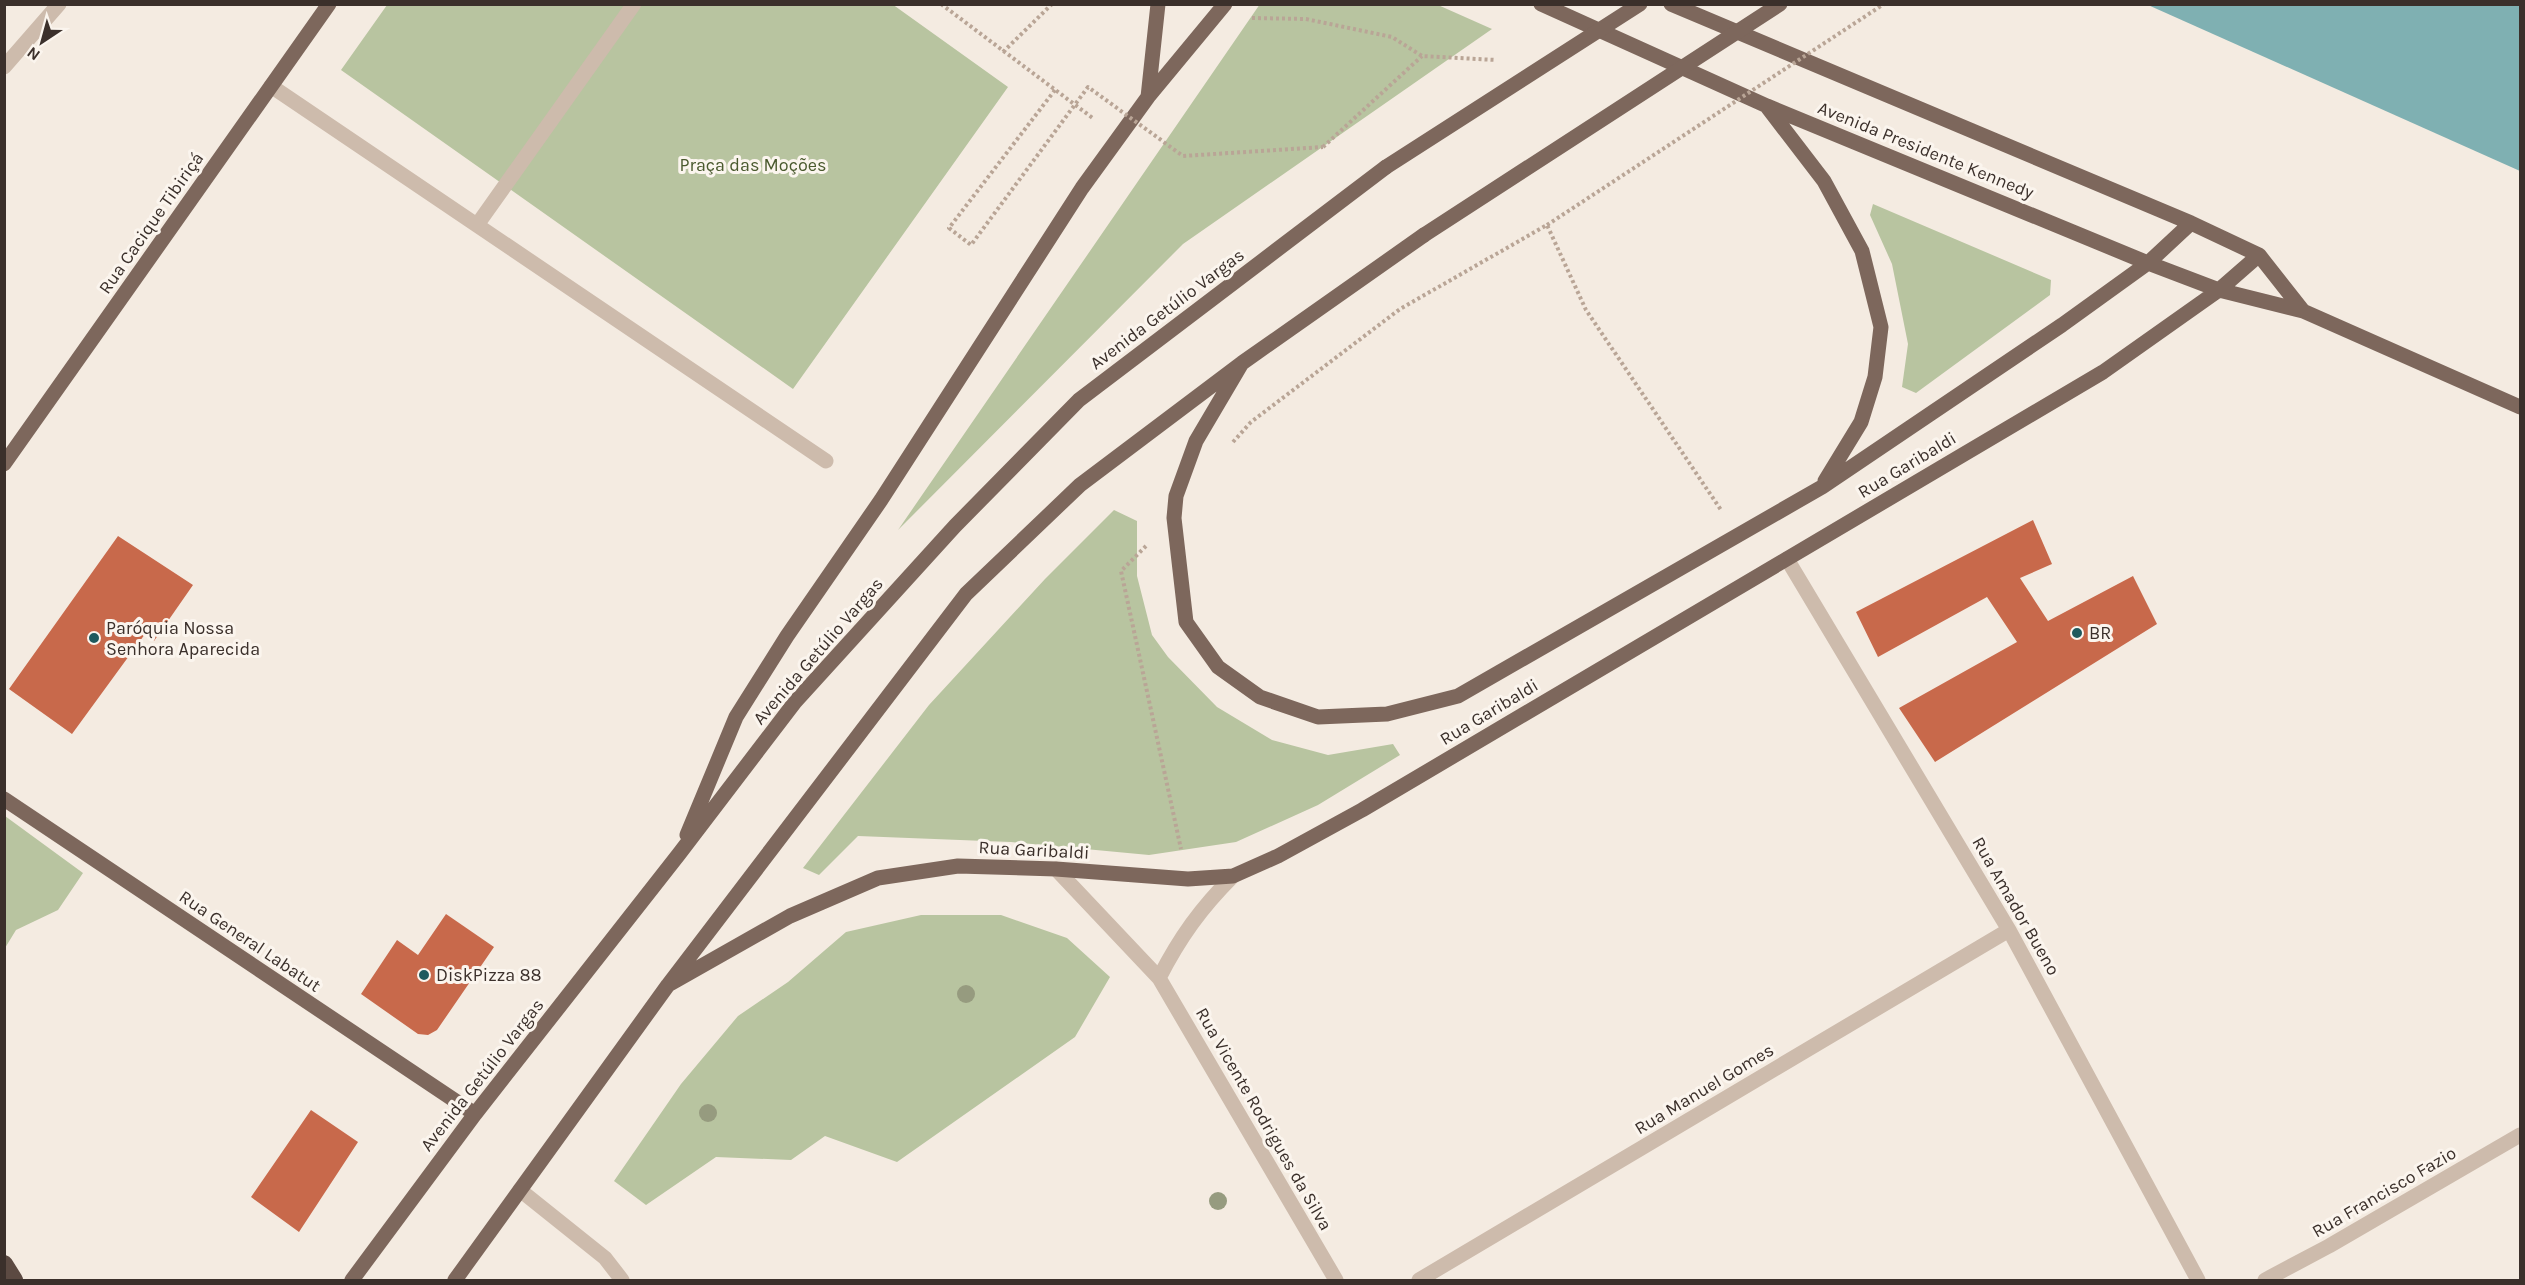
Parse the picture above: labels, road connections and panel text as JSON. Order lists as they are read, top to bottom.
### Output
{
  "streets": {
    "main road": [
      "Avenida Presidente Kennedy",
      "Rua Cacique Tibiriçá",
      "Avenida Getúlio Vargas",
      "Rua Garibaldi",
      "Rua General Labatut"
    ],
    "street": [
      "Rua Amador Bueno",
      "Rua Manuel Gomes",
      "Rua Vicente Rodrigues da Silva",
      "Rua Francisco Fazio"
    ]
  },
  "crossings": [
    ["Avenida Presidente Kennedy", "Rua Garibaldi"],
    ["Avenida Getúlio Vargas", "Rua General Labatut"],
    ["Rua Garibaldi", "Rua Amador Bueno"],
    ["Rua Garibaldi", "Rua Vicente Rodrigues da Silva"],
    ["Rua Amador Bueno", "Rua Manuel Gomes"]
  ],
  "parks": ["Praça das Moções"],
  "places": ["BR", "Paróquia Nossa Senhora Aparecida", "DiskPizza 88"],
  "north": "bottom left"
}
